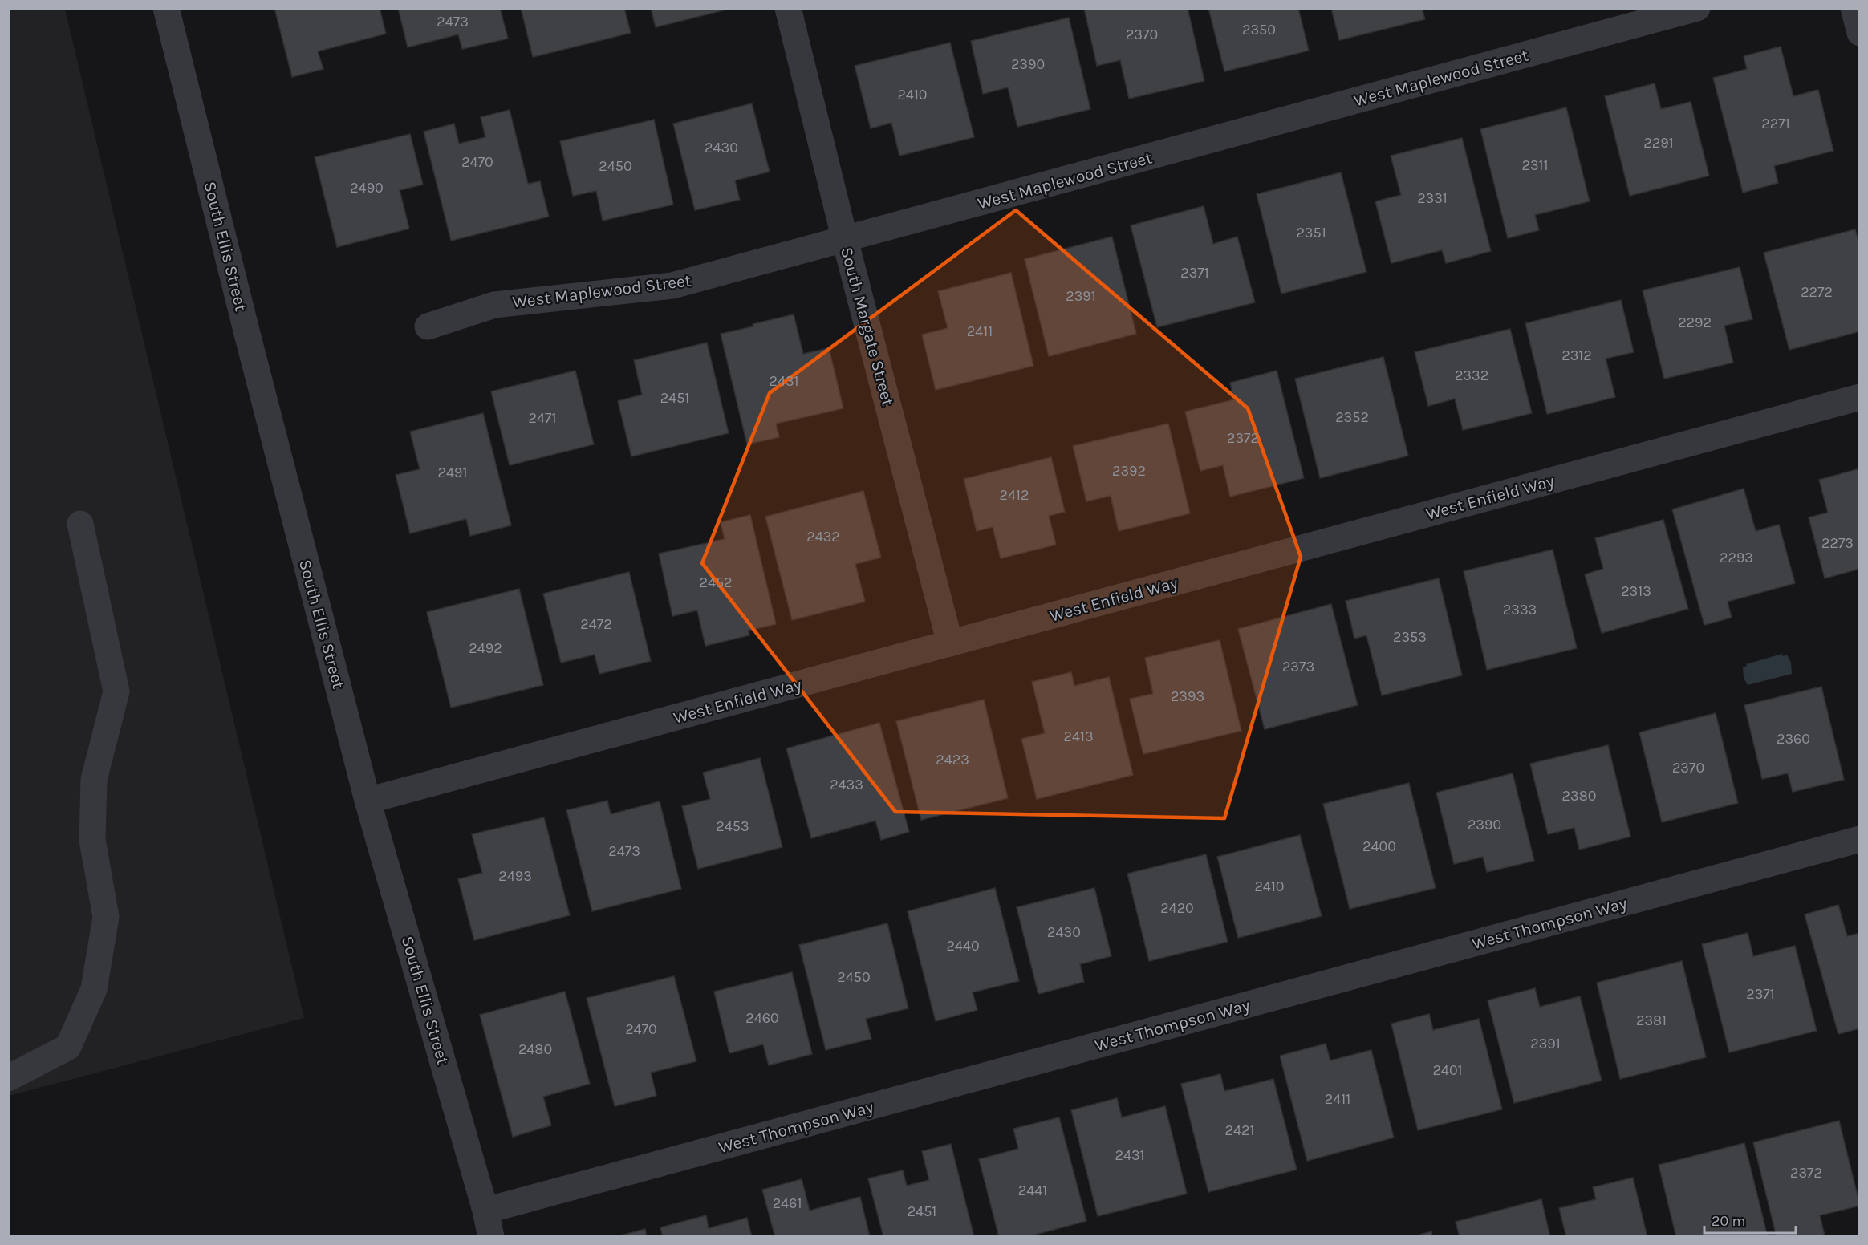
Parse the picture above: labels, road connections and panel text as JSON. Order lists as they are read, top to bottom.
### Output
{
  "streets": {
    "street": [
      "West Maplewood Street",
      "South Ellis Street",
      "South Margate Street",
      "West Enfield Way",
      "West Thompson Way"
    ]
  },
  "crossings": [
    ["West Maplewood Street", "South Margate Street"],
    ["South Ellis Street", "West Enfield Way"],
    ["South Ellis Street", "West Thompson Way"],
    ["South Margate Street", "West Enfield Way"]
  ],
  "house_numbers": [
    "2473",
    "2350",
    "2370",
    "2390",
    "2410",
    "2271",
    "2291",
    "2430",
    "2470",
    "2311",
    "2450",
    "2490",
    "2331",
    "2351",
    "2371",
    "2272",
    "2391",
    "2292",
    "2411",
    "2312",
    "2332",
    "2431",
    "2451",
    "2352",
    "2471",
    "2372",
    "2392",
    "2491",
    "2412",
    "2432",
    "2273",
    "2293",
    "2452",
    "2313",
    "2333",
    "2472",
    "2353",
    "2492",
    "2373",
    "2393",
    "2413",
    "2360",
    "2423",
    "2370",
    "2433",
    "2380",
    "2390",
    "2453",
    "2400",
    "2473",
    "2493",
    "2410",
    "2420",
    "2430",
    "2440",
    "2450",
    "2371",
    "2460",
    "2381",
    "2470",
    "2391",
    "2480",
    "2401",
    "2411",
    "2421",
    "2431",
    "2372",
    "2441",
    "2461",
    "2451"
  ],
  "scale_bar": "20 m"
}
